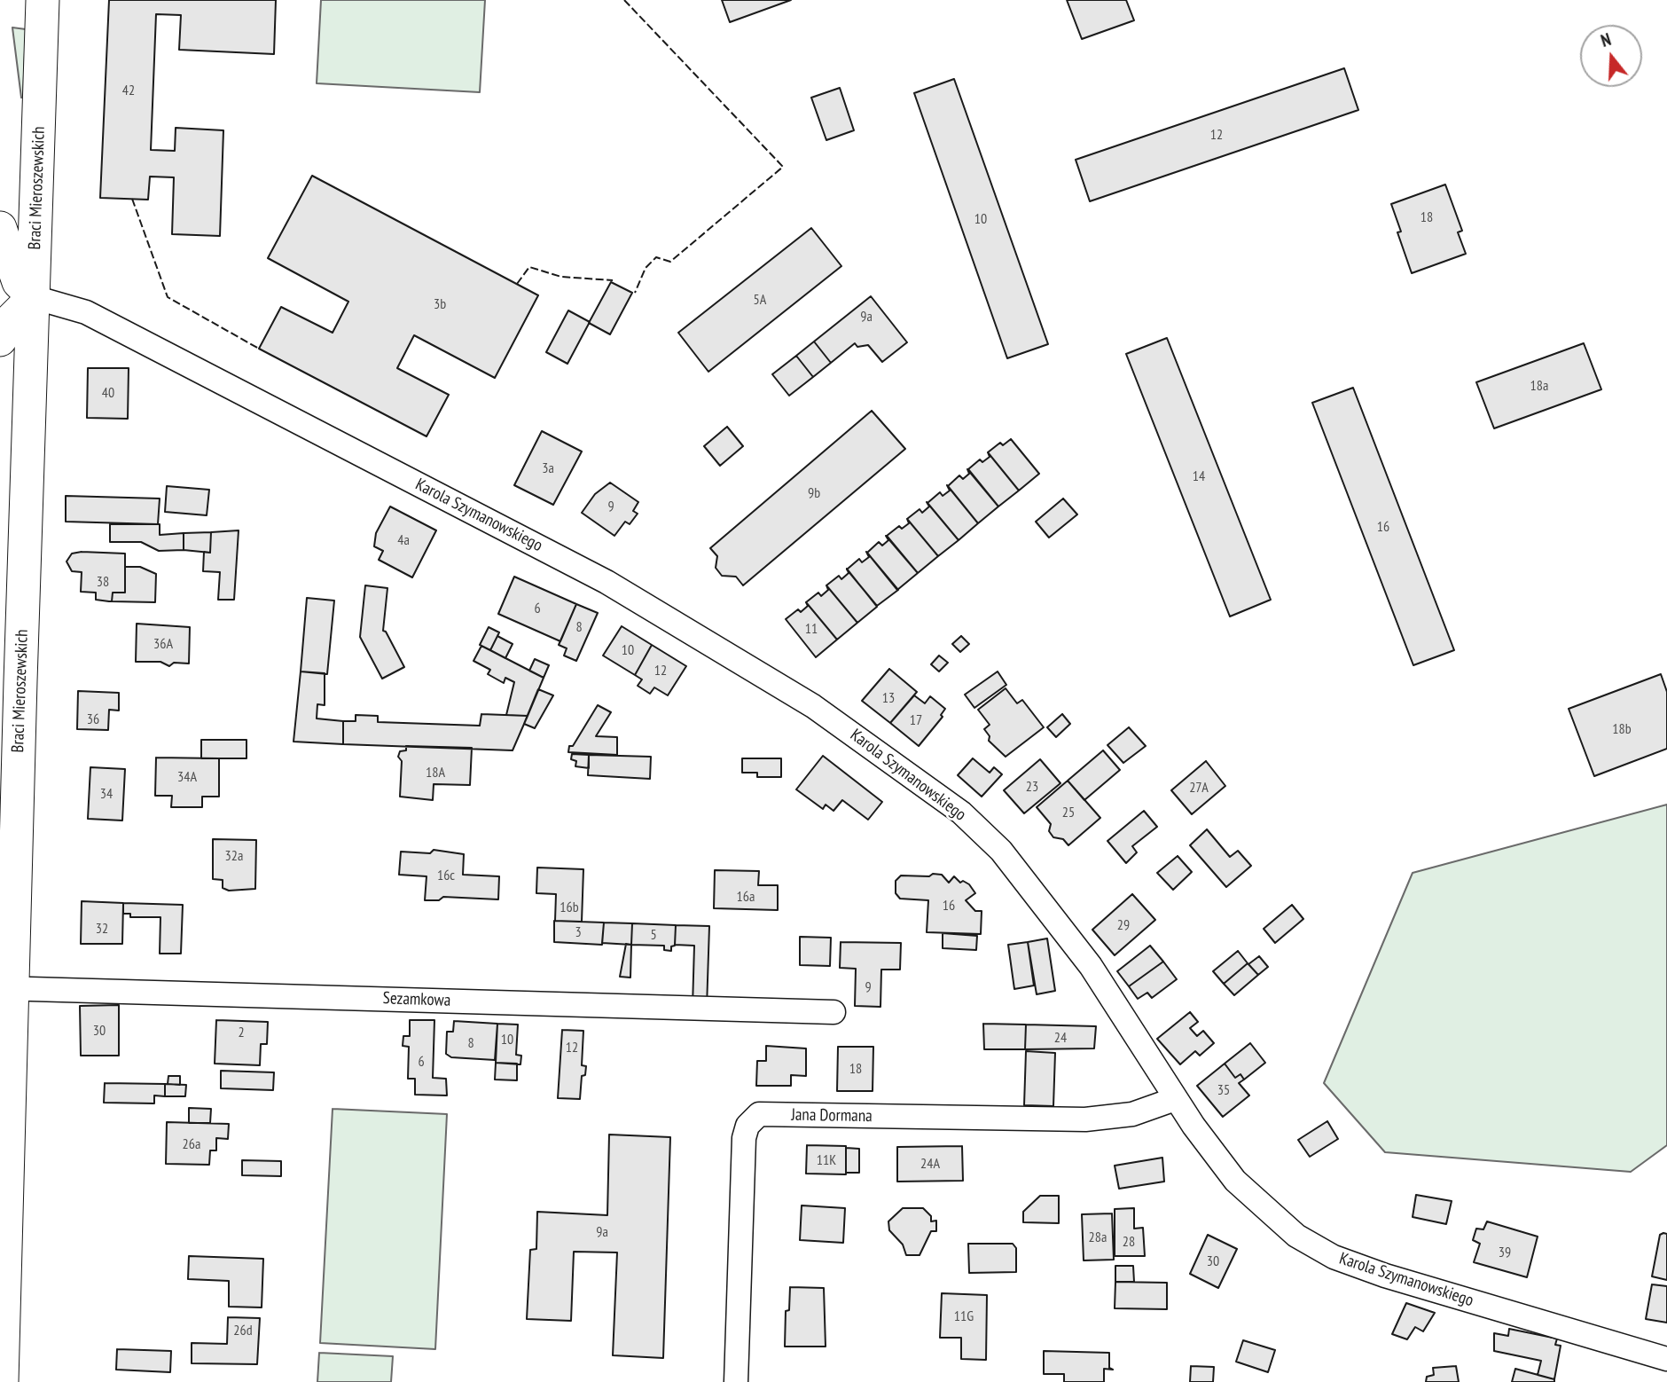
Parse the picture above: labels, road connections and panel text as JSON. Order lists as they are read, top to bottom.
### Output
{
  "streets": {
    "main road": ["Braci Mieroszewskich"],
    "street": ["Karola Szymanowskiego", "Sezamkowa", "Jana Dormana"]
  },
  "crossings": [
    ["Braci Mieroszewskich", "Karola Szymanowskiego"],
    ["Braci Mieroszewskich", "Sezamkowa"],
    ["Karola Szymanowskiego", "Jana Dormana"]
  ],
  "house_numbers": [
    "42",
    "12",
    "18",
    "10",
    "5A",
    "3b",
    "9a",
    "18a",
    "40",
    "3a",
    "14",
    "9b",
    "9",
    "16",
    "4a",
    "38",
    "6",
    "8",
    "11",
    "36A",
    "10",
    "12",
    "13",
    "36",
    "17",
    "18b",
    "18A",
    "34A",
    "23",
    "27A",
    "34",
    "25",
    "32a",
    "16c",
    "16a",
    "16",
    "16b",
    "29",
    "32",
    "3",
    "5",
    "9",
    "30",
    "2",
    "24",
    "10",
    "8",
    "12",
    "6",
    "18",
    "35",
    "26a",
    "11K",
    "24A",
    "9a",
    "28a",
    "28",
    "39",
    "30",
    "11G",
    "26d"
  ],
  "north": "top"
}
